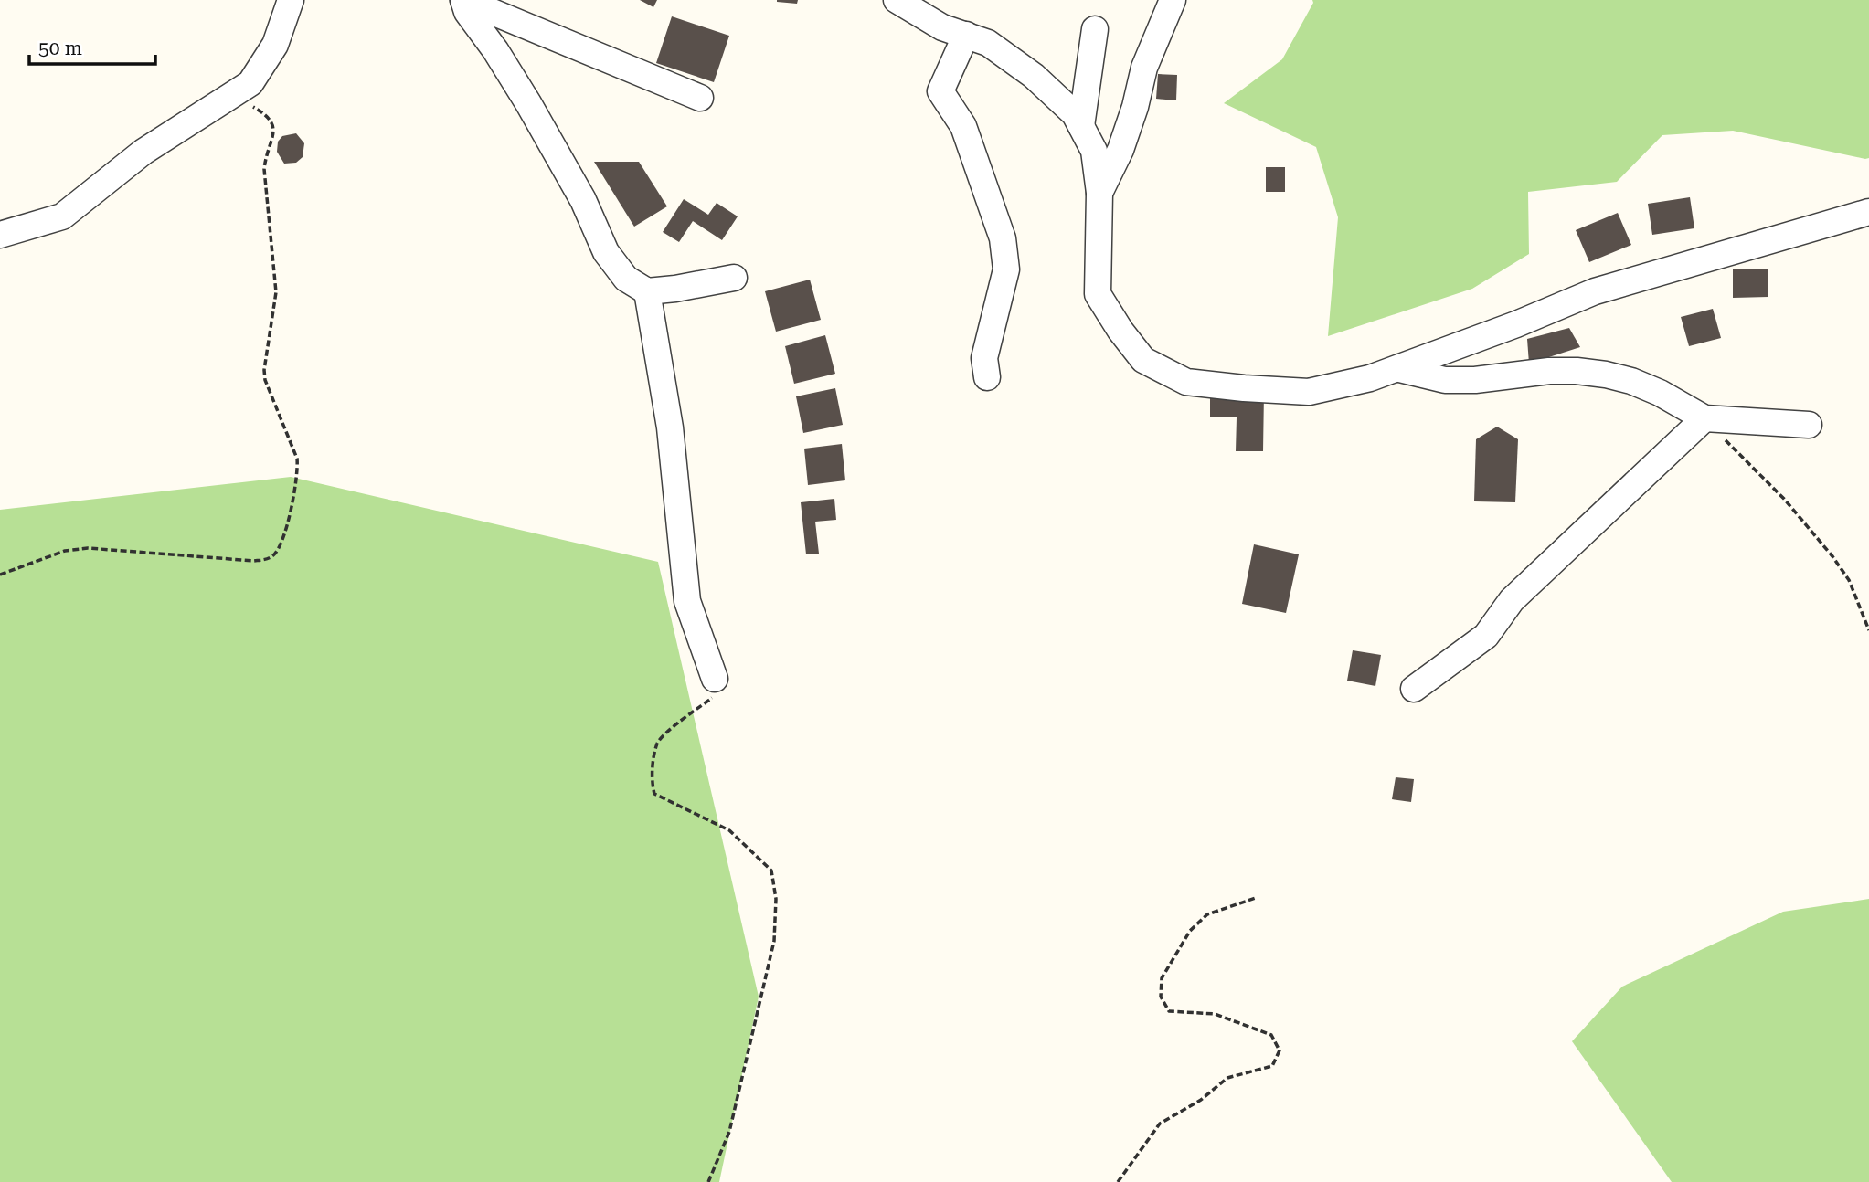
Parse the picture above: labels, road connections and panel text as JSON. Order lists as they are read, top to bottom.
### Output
{
  "scale_bar": "50 m"
}
